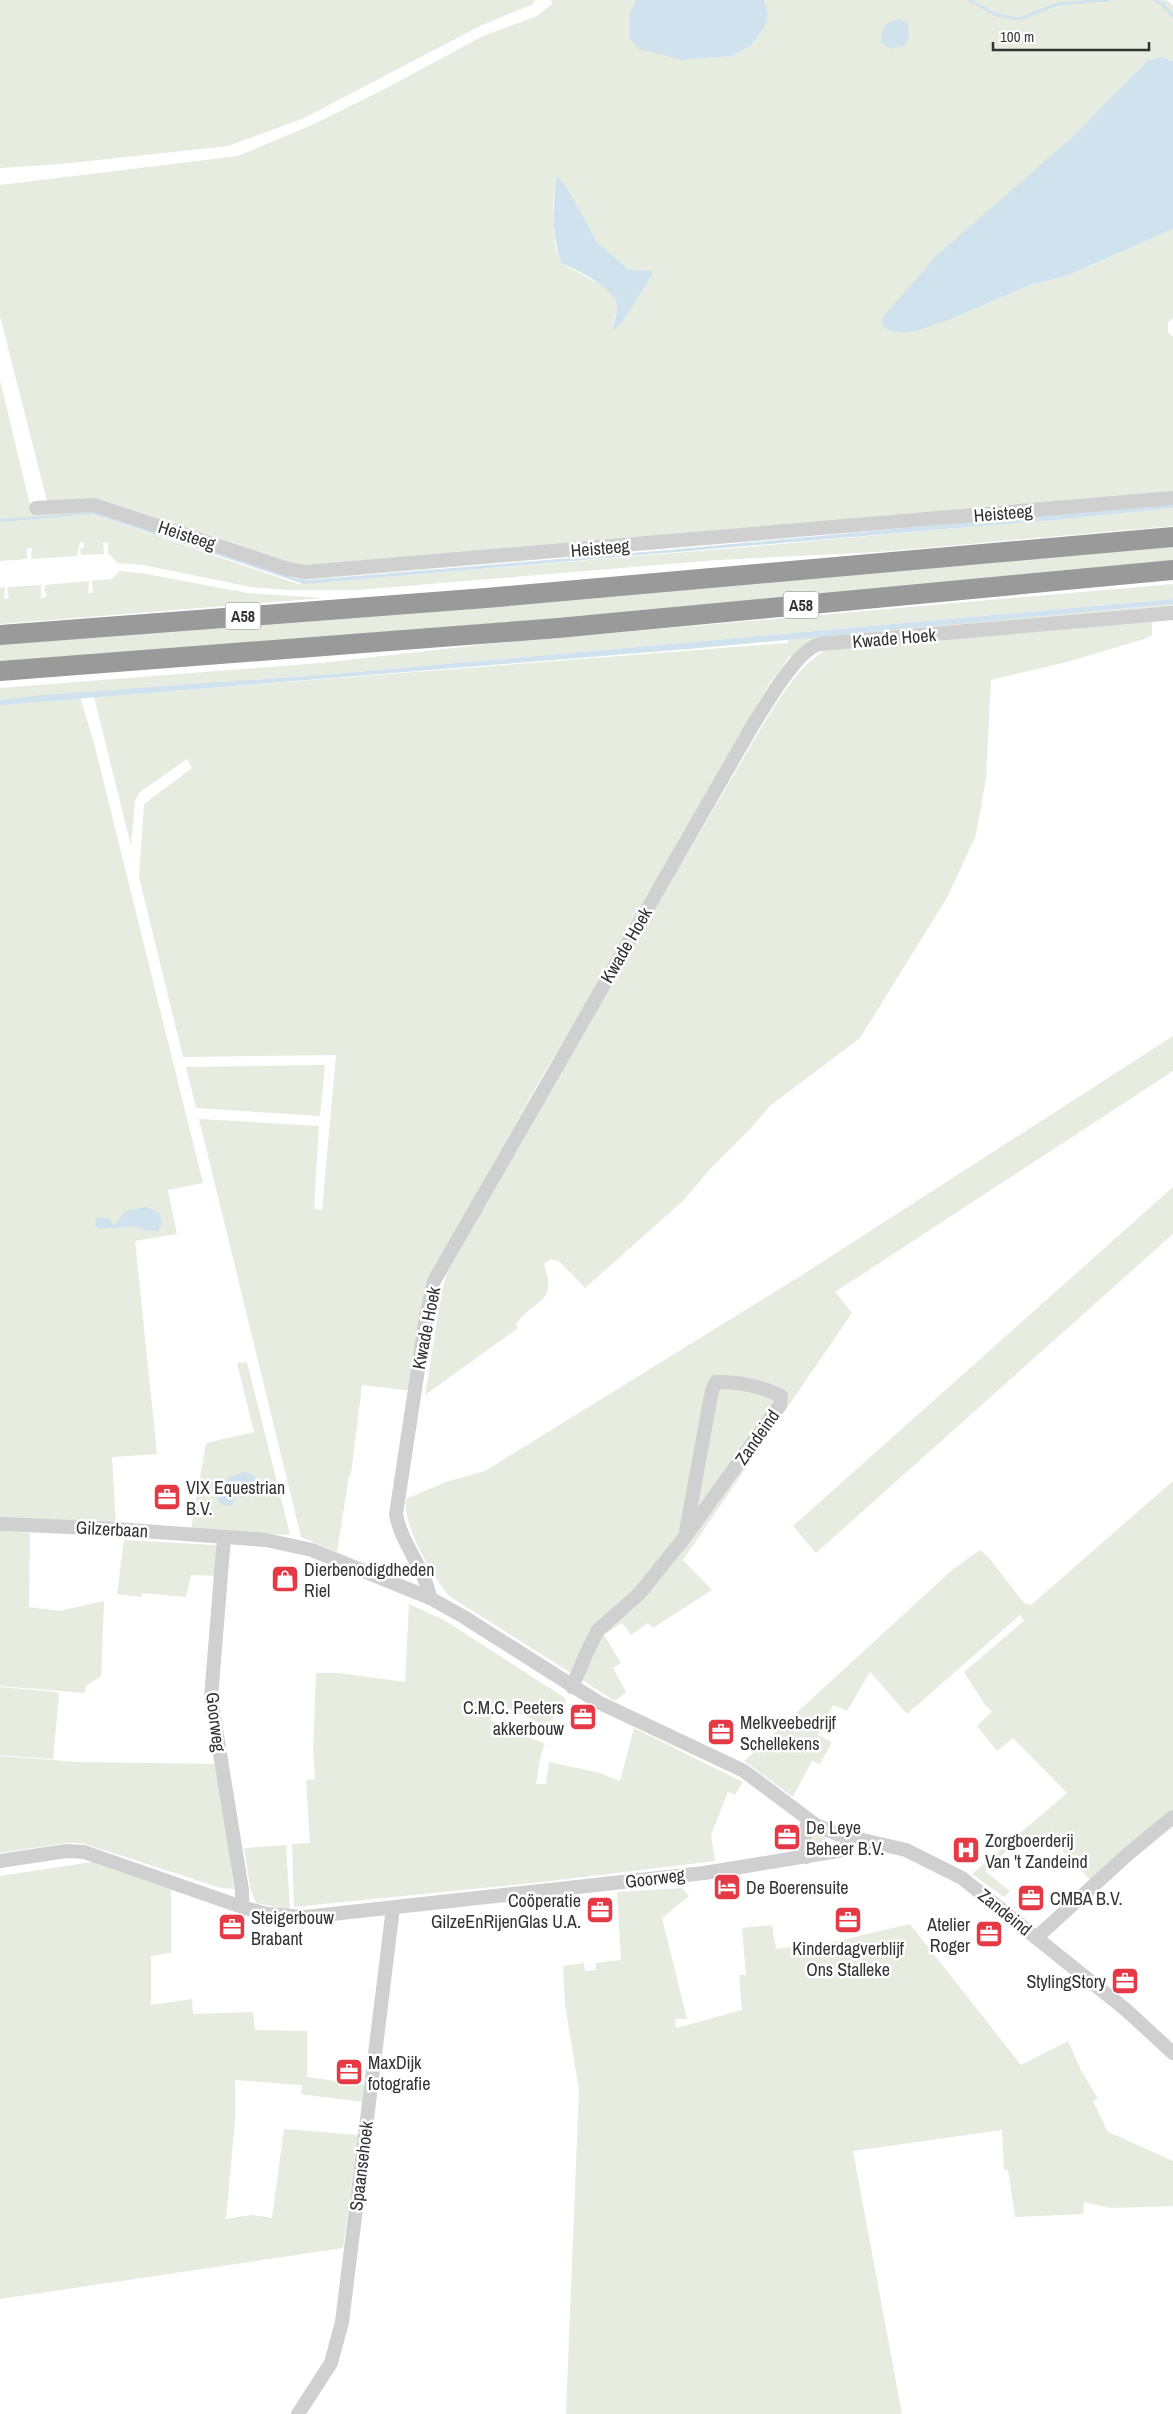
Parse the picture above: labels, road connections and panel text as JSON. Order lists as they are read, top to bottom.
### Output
{
  "streets": {
    "highway": ["A58"],
    "street": [
      "Heisteeg",
      "Kwade Hoek",
      "Zandeind",
      "Gilzerbaan",
      "Goorweg",
      "Spaansehoek"
    ]
  },
  "crossings": [
    ["Kwade Hoek", "Zandeind"],
    ["Zandeind", "Gilzerbaan"],
    ["Zandeind", "Goorweg"],
    ["Gilzerbaan", "Goorweg"],
    ["Goorweg", "Spaansehoek"]
  ],
  "places": {
    "office": [
      "VIX Equestrian B.V.",
      "C.M.C. Peeters akkerbouw",
      "Melkveebedrijf Schellekens",
      "De Leye Beheer B.V.",
      "CMBA B.V.",
      "Coöperatie GilzeEnRijenGlas U.A.",
      "Kinderdagverblijf Ons Stalleke",
      "Steigerbouw Brabant",
      "Atelier Roger",
      "StylingStory",
      "MaxDijk fotografie"
    ],
    "shop": ["Dierbenodigdheden Riel"],
    "hospital": ["Zorgboerderij Van 't Zandeind"],
    "hotel": ["De Boerensuite"]
  },
  "scale_bar": "100 m"
}
